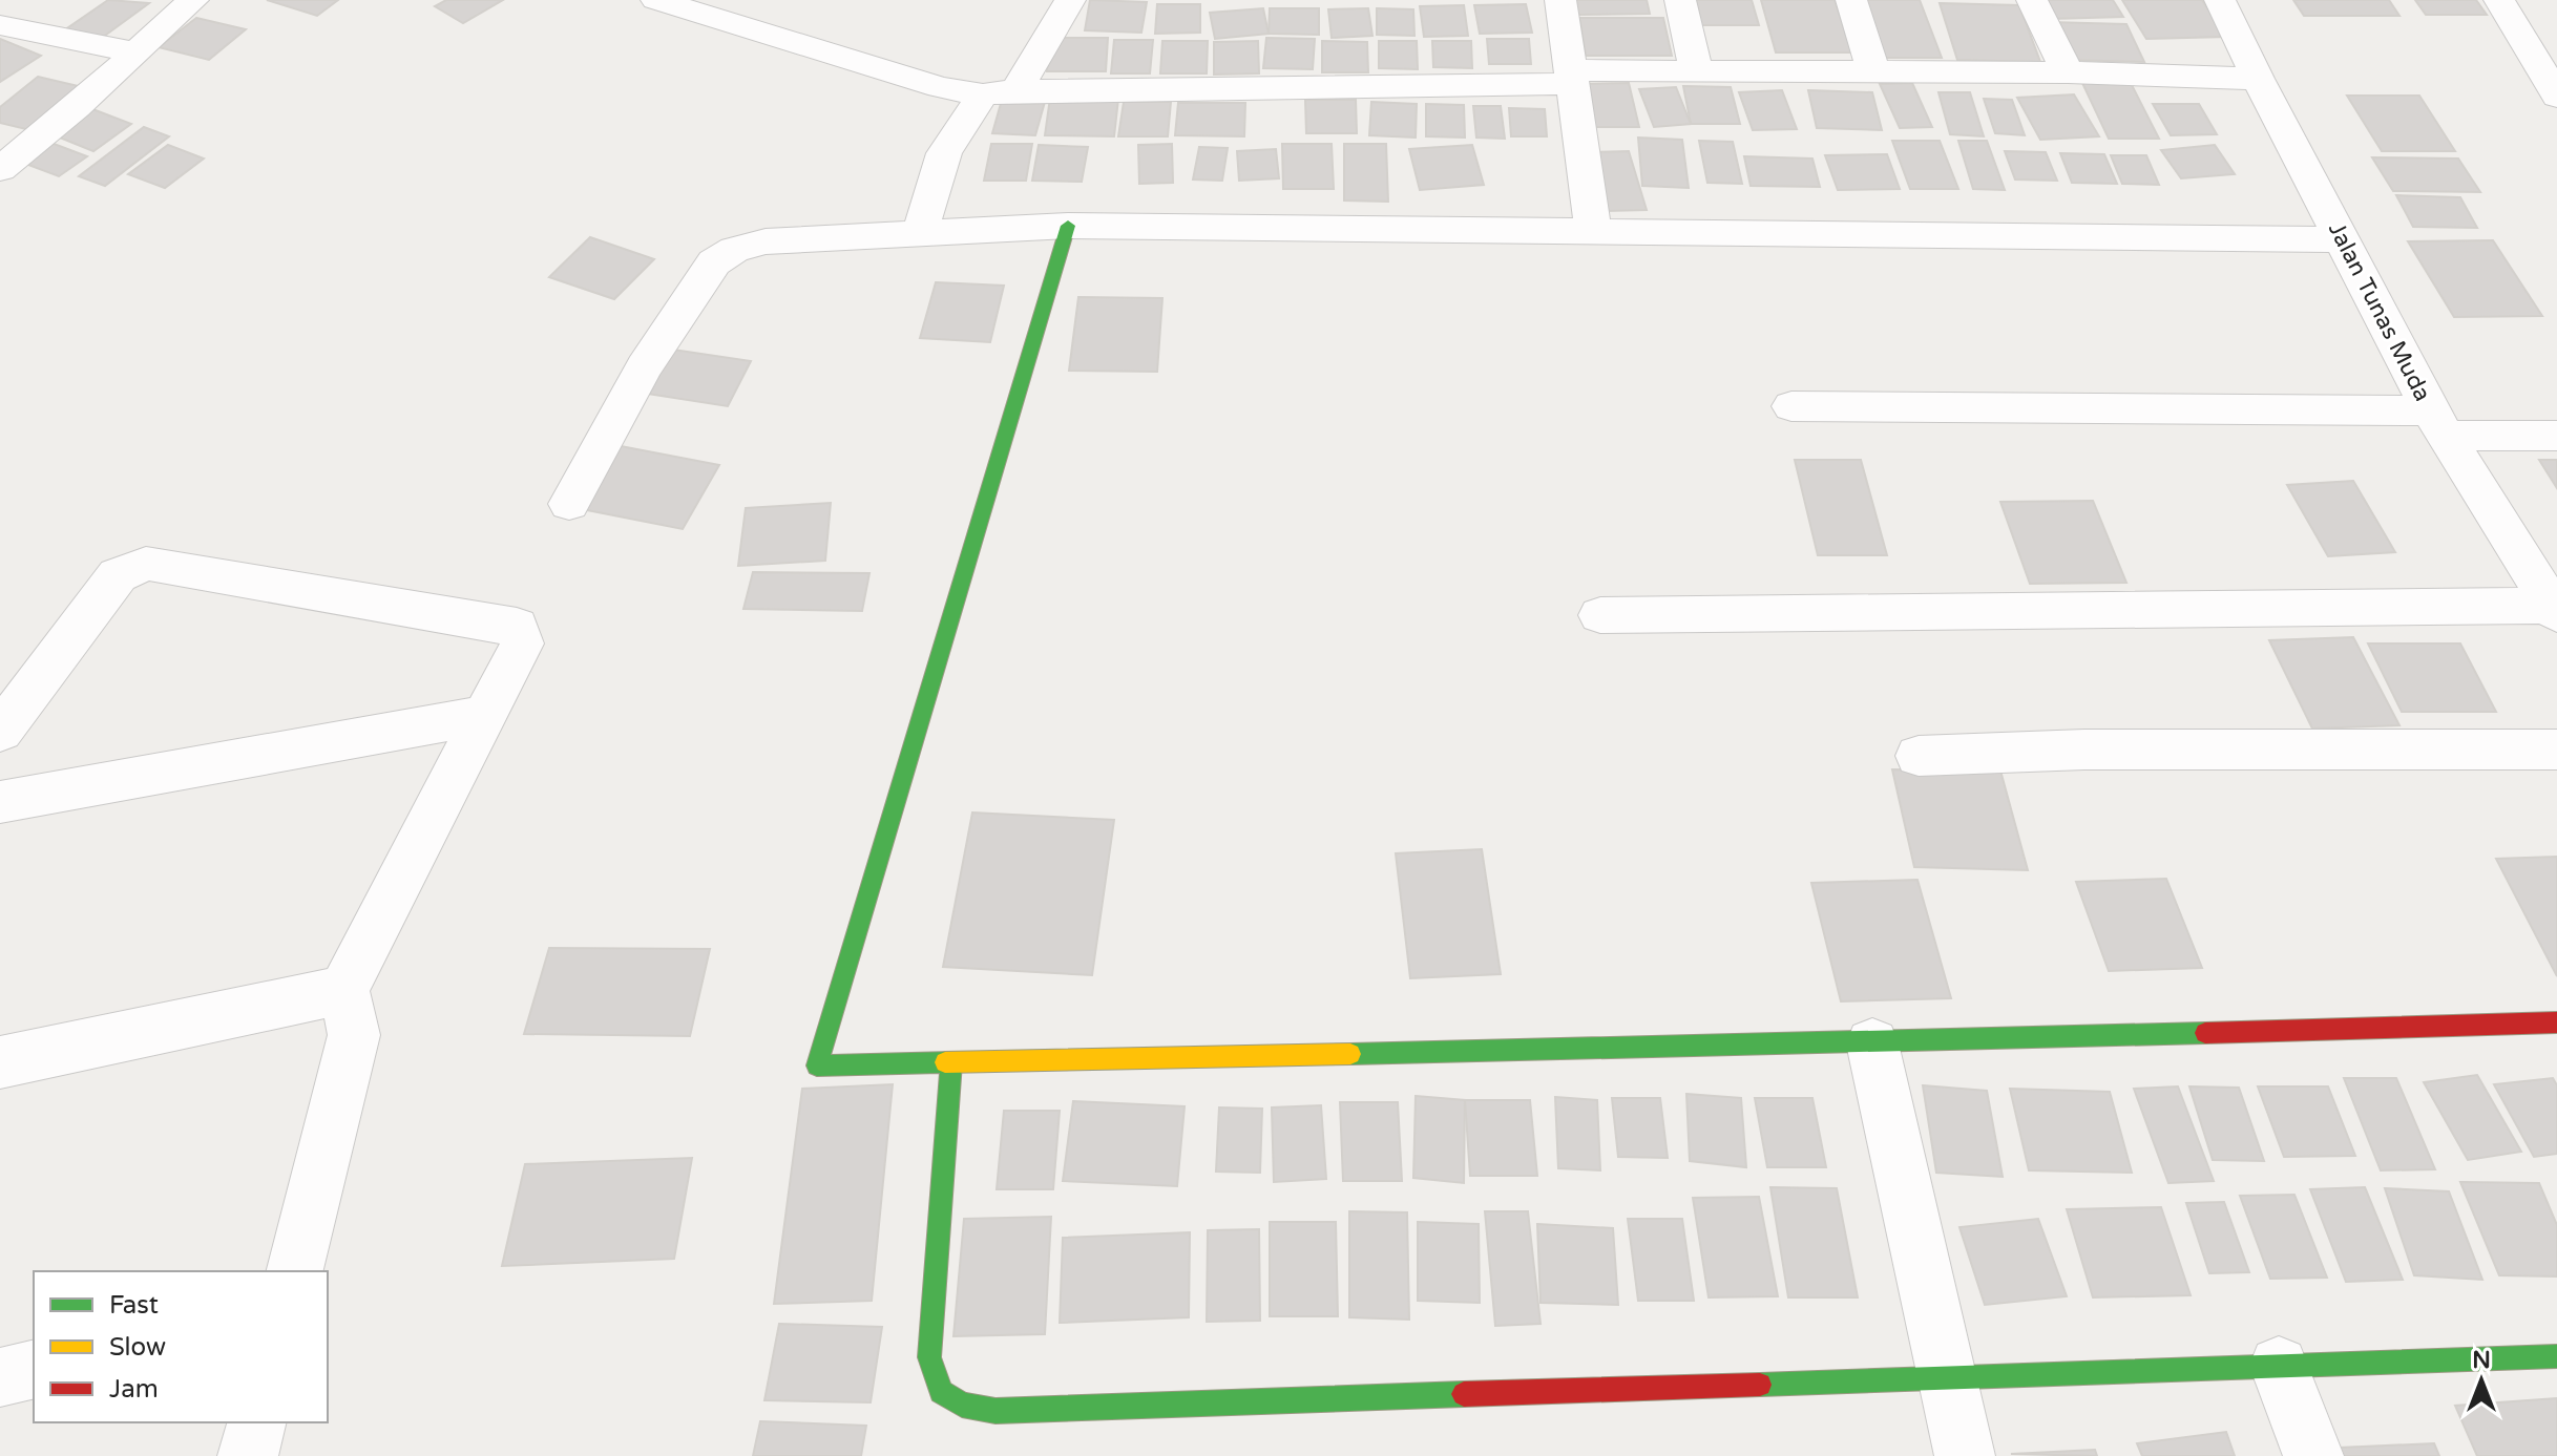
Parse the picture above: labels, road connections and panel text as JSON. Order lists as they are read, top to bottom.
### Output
{
  "streets": {
    "street": ["Jalan Tunas Muda"]
  },
  "legend": ["Fast", "Slow", "Jam"],
  "north": "top"
}
